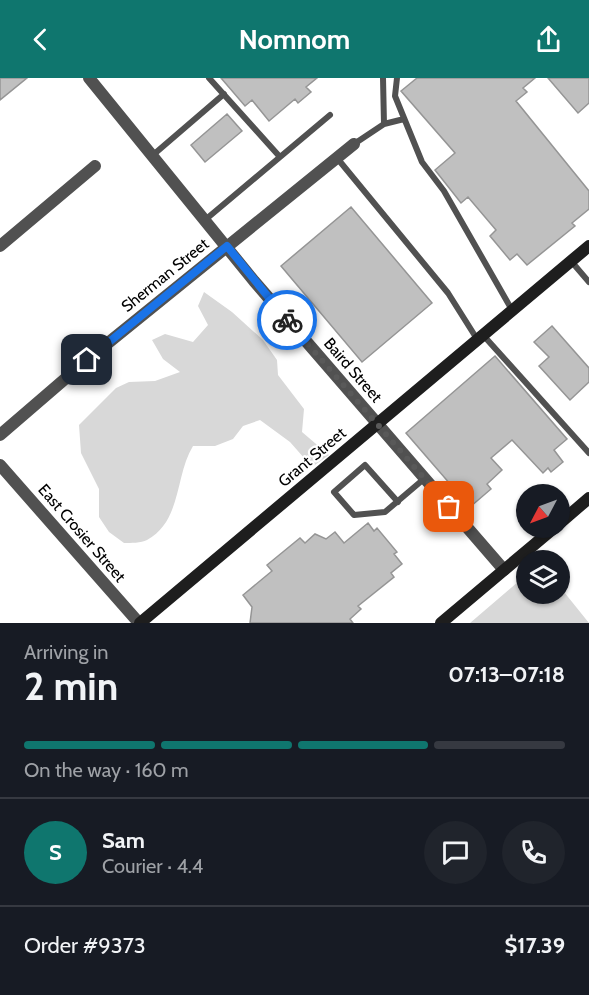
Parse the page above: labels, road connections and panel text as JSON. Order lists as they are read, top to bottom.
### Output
{
  "streets": {
    "street": [
      "Sherman Street",
      "Baird Street",
      "Grant Street",
      "East Crosier Street"
    ]
  },
  "crossings": [
    ["Sherman Street", "Baird Street"],
    ["Baird Street", "Grant Street"],
    ["Grant Street", "East Crosier Street"]
  ],
  "north": "bottom left",
  "page": {
    "header": "Nomnom",
    "heading": ["2 min", "Arriving in", "07:13–07:18"],
    "panel": [
      "Sam",
      "Courier · 4.4",
      "Order #9373",
      "$17.39"
    ],
    "bar": "On the way · 160 m",
    "round": "S"
  }
}
